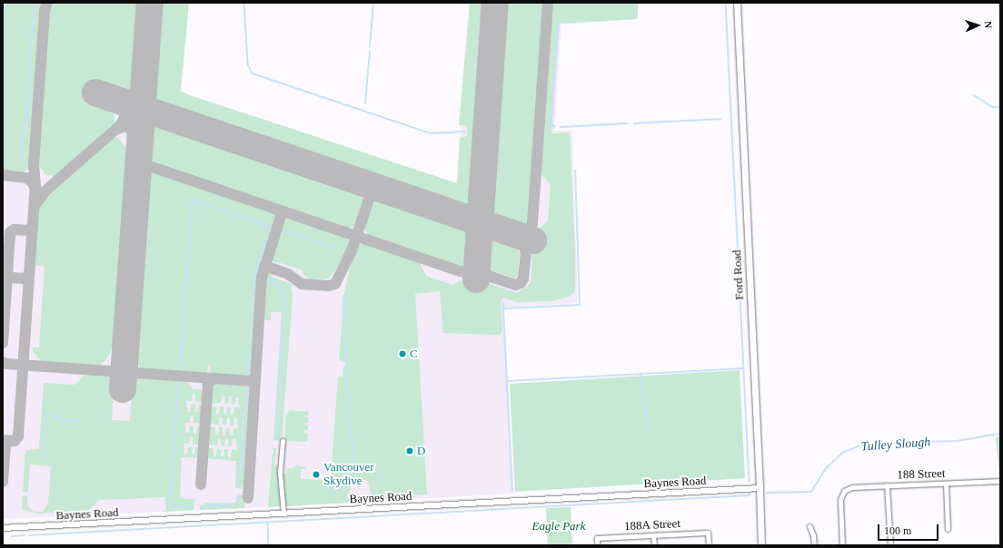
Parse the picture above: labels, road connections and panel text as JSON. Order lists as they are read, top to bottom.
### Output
{
  "streets": {
    "main road": ["Ford Road"],
    "street": ["188 Street", "Baynes Road", "188A Street"]
  },
  "crossings": [
    ["Ford Road", "Baynes Road"]
  ],
  "water": ["Tulley Slough"],
  "parks": ["Eagle Park"],
  "places": ["C", "D", "Vancouver Skydive"],
  "scale_bar": "100 m",
  "north": "right"
}
